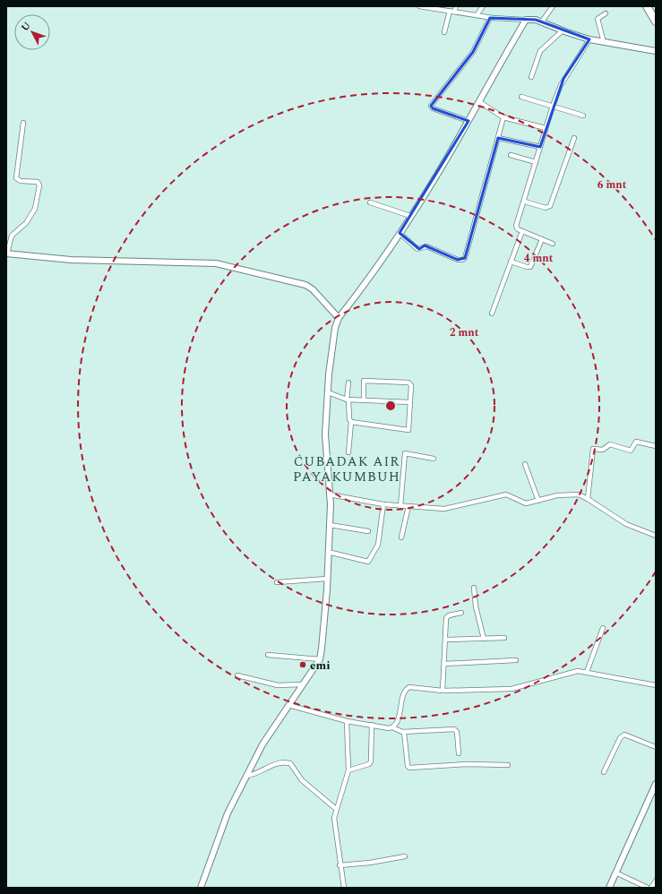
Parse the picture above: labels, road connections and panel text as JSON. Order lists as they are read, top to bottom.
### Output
{
  "districts": ["CUBADAK AIR PAYAKUMBUH"],
  "places": ["emi"],
  "north": "top left",
  "rings": ["6 mnt", "4 mnt", "2 mnt"]
}
